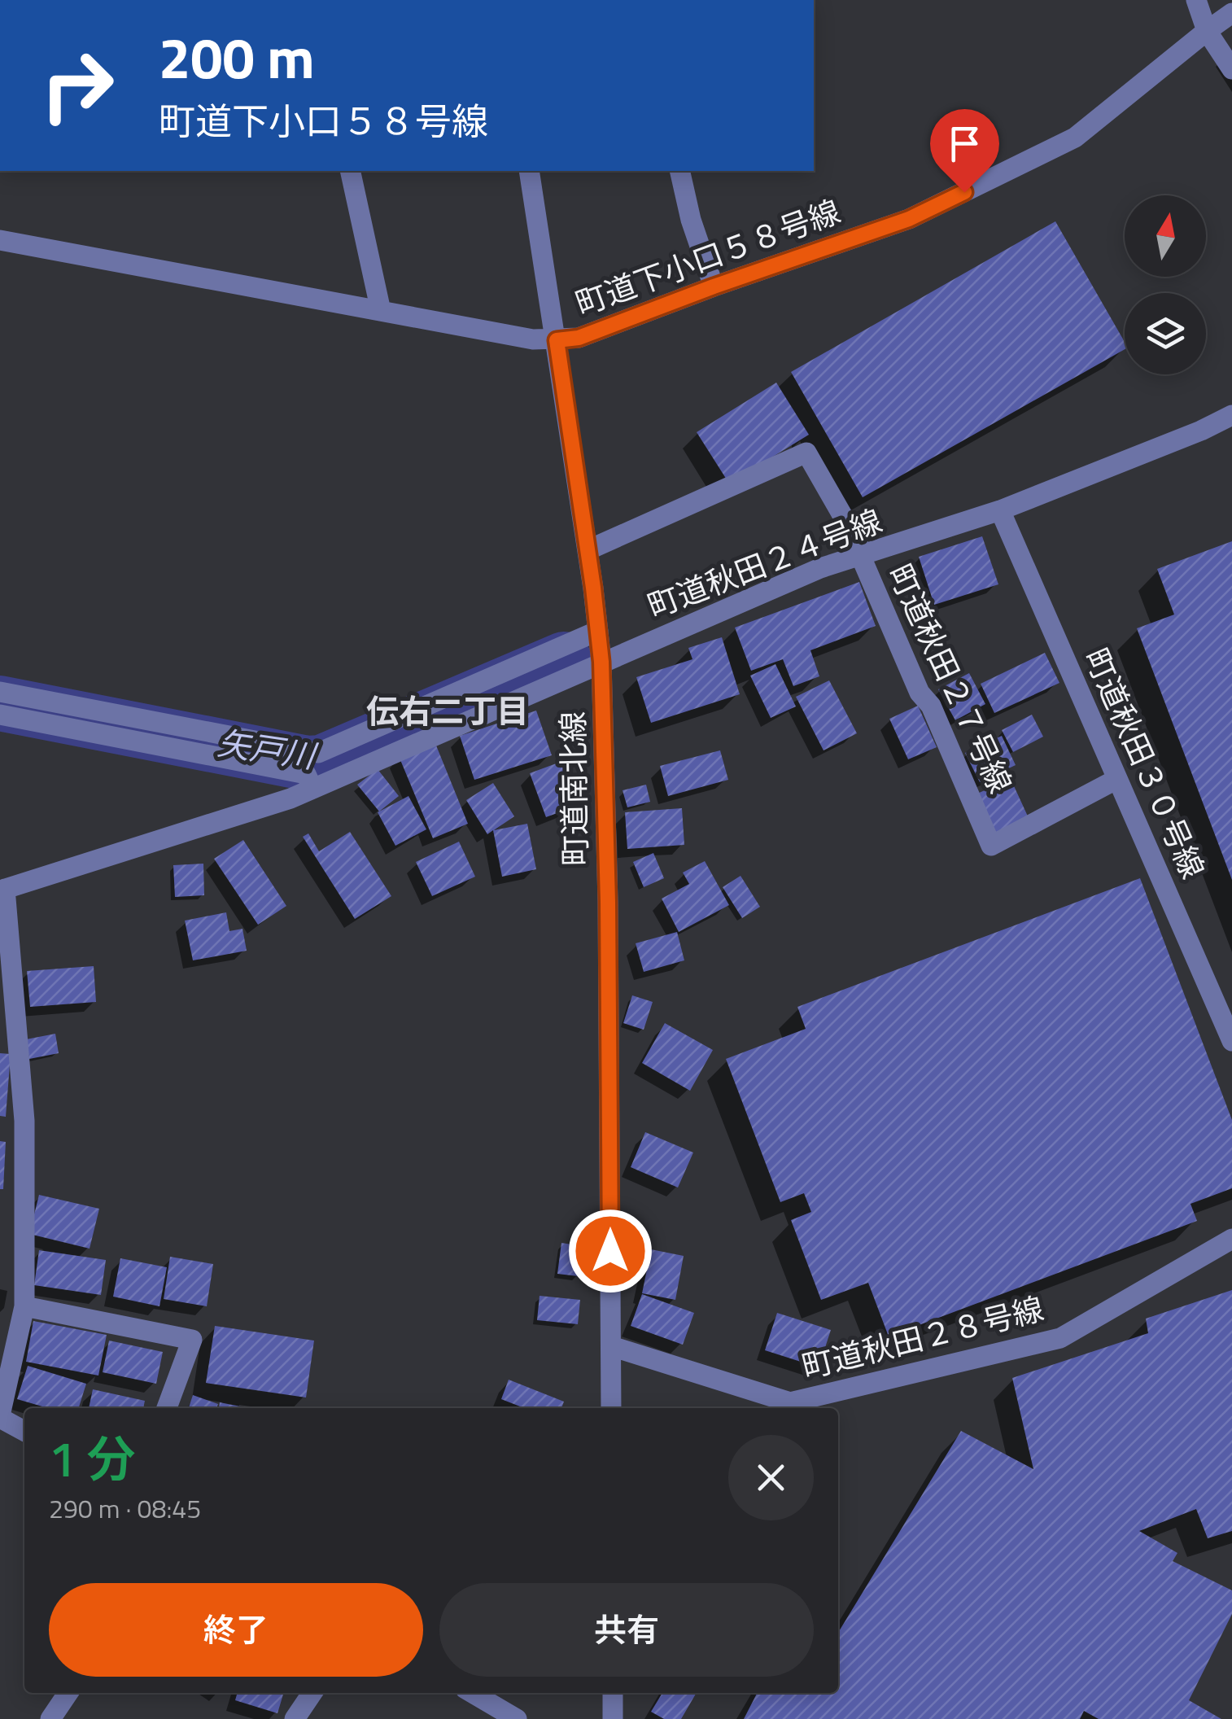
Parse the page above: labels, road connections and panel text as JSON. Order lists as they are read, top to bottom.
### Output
{
  "streets": {
    "street": [
      "町道下小口５８号線",
      "町道秋田２４号線",
      "町道秋田２７号線",
      "町道秋田３０号線",
      "町道南北線",
      "町道秋田２８号線"
    ]
  },
  "crossings": [
    ["町道下小口５８号線", "町道南北線"],
    ["町道秋田２４号線", "町道秋田２７号線"],
    ["町道秋田２４号線", "町道秋田３０号線"],
    ["町道秋田２４号線", "町道南北線"],
    ["町道秋田２７号線", "町道秋田３０号線"],
    ["町道秋田２７号線", "町道南北線"],
    ["町道南北線", "町道秋田２８号線"]
  ],
  "districts": ["伝右二丁目"],
  "water": ["矢戸川"],
  "north": "top",
  "page": {
    "turn": ["200 m", "町道下小口５８号線"],
    "heading": ["1 分", "290 m · 08:45"],
    "buttons": ["終了", "共有"]
  }
}
